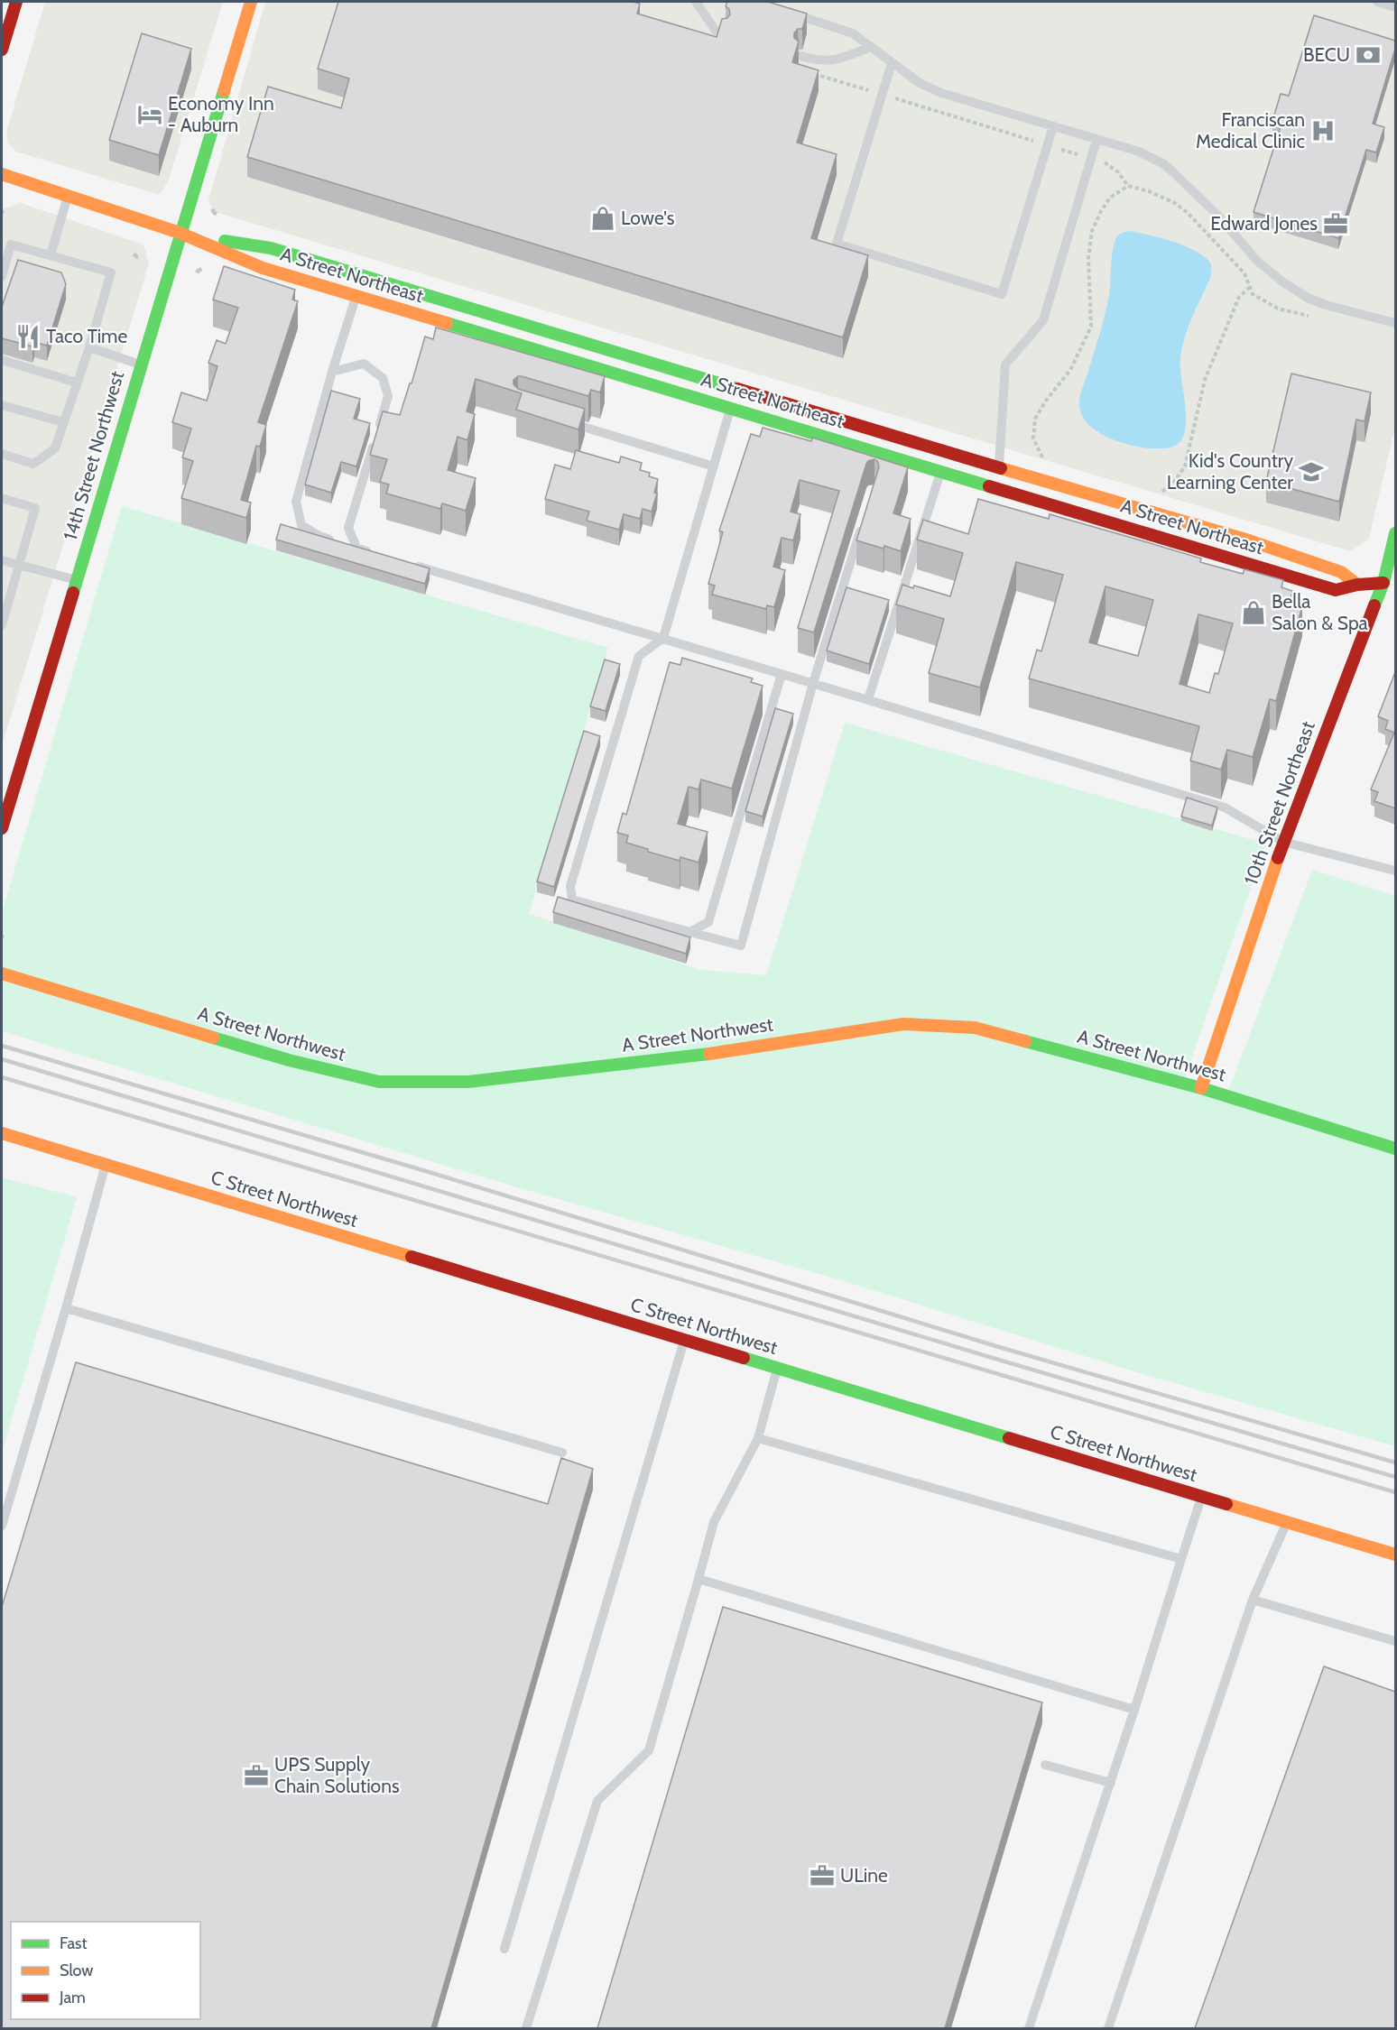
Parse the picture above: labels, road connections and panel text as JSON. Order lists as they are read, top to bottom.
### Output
{
  "streets": {
    "street": [
      "A Street Northeast",
      "14th Street Northwest",
      "10th Street Northeast",
      "A Street Northwest",
      "C Street Northwest"
    ]
  },
  "crossings": [
    ["A Street Northeast", "14th Street Northwest"],
    ["A Street Northeast", "10th Street Northeast"],
    ["10th Street Northeast", "A Street Northwest"]
  ],
  "places": {
    "bank": ["BECU"],
    "hotel": ["Economy Inn - Auburn"],
    "hospital": ["Franciscan Medical Clinic"],
    "shop": ["Lowe's", "Bella Salon & Spa"],
    "office": ["Edward Jones", "UPS Supply Chain Solutions", "ULine"],
    "restaurant": ["Taco Time"],
    "school or university": ["Kid's Country Learning Center"]
  },
  "legend": ["Fast", "Slow", "Jam"]
}
